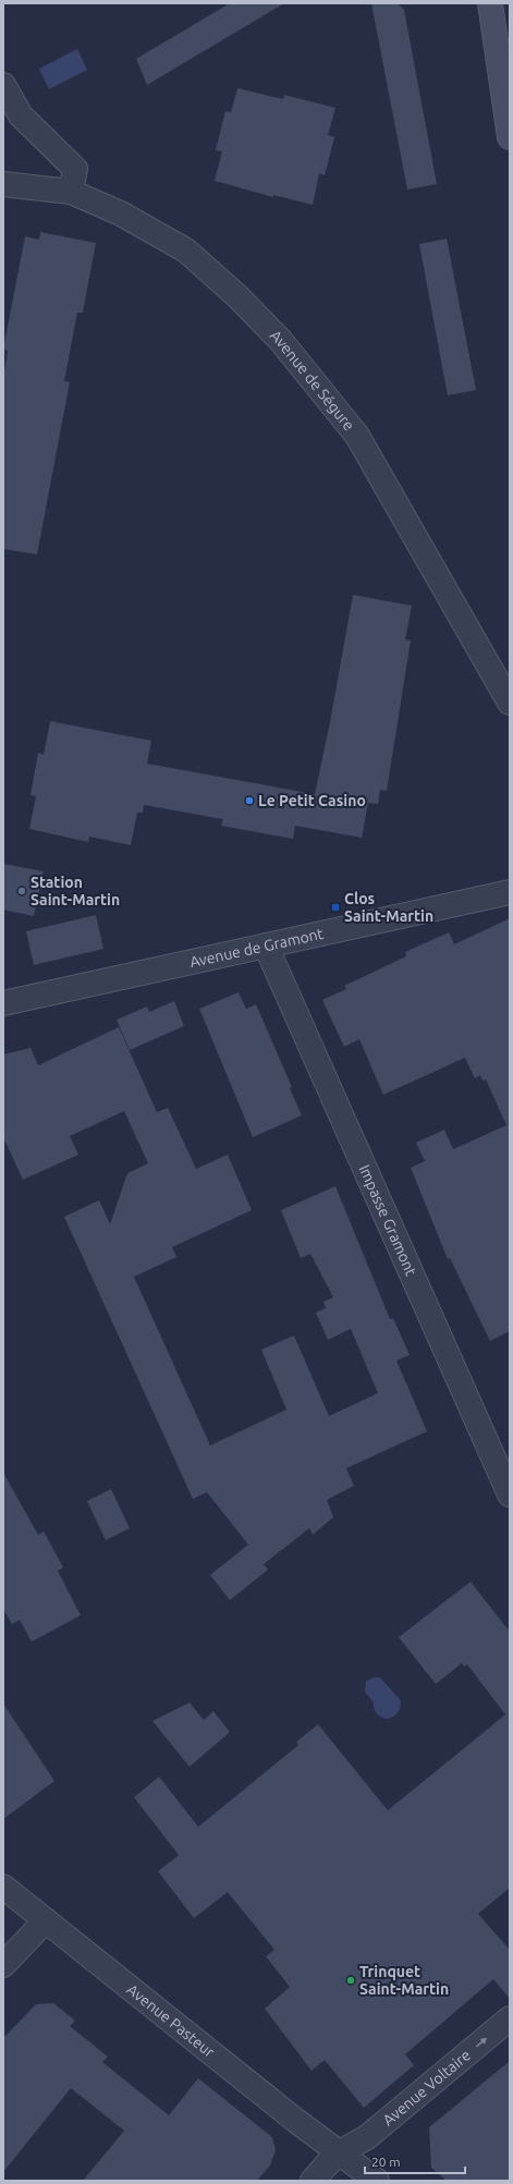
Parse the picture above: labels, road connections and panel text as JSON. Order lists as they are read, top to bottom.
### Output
{
  "streets": {
    "street": [
      "Avenue de Ségure",
      "Avenue de Gramont",
      "Impasse Gramont",
      "Avenue Pasteur",
      "Avenue Voltaire"
    ]
  },
  "crossings": [
    ["Avenue de Gramont", "Impasse Gramont"],
    ["Avenue Pasteur", "Avenue Voltaire"]
  ],
  "one_way": ["Avenue Voltaire"],
  "places": {
    "other": ["Le Petit Casino", "Station Saint-Martin", "Trinquet Saint-Martin"],
    "transit": ["Clos Saint-Martin"]
  },
  "scale_bar": "20 m"
}
